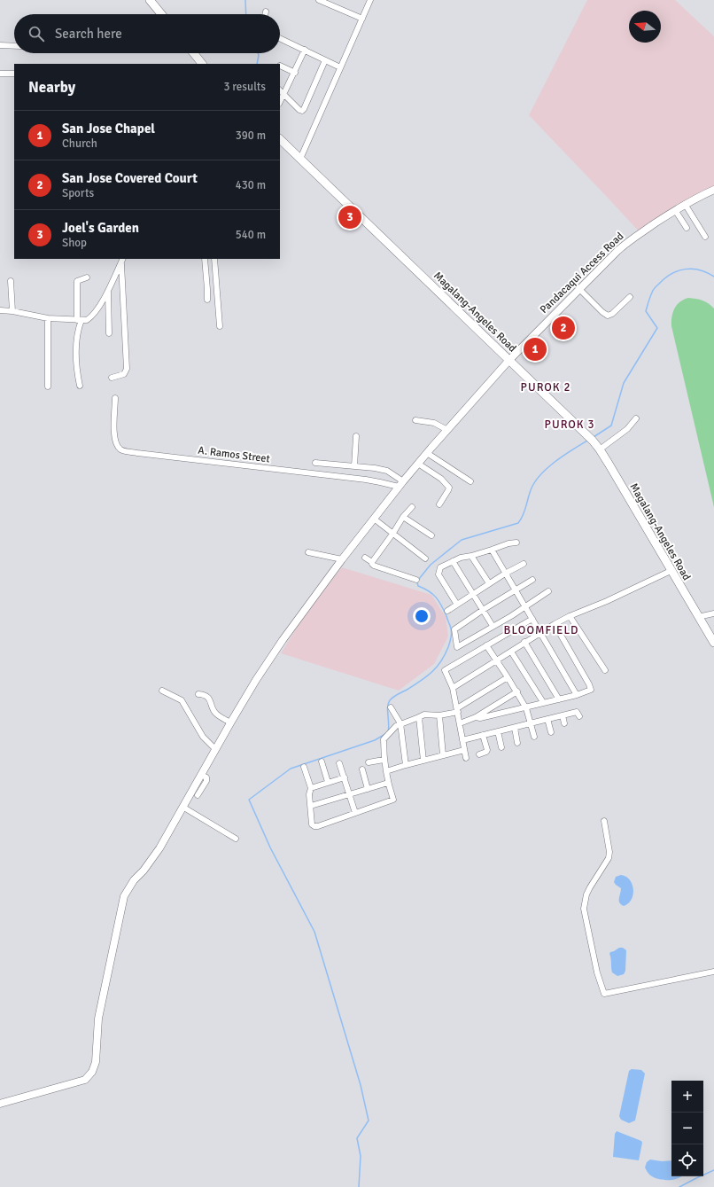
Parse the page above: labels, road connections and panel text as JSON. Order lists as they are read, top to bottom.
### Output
{
  "streets": {
    "main road": ["Magalang-Angeles Road"],
    "street": ["Pandacaqui Access Road", "A. Ramos Street"]
  },
  "crossings": [
    ["Pandacaqui Access Road", "Magalang-Angeles Road"],
    ["Pandacaqui Access Road", "A. Ramos Street"]
  ],
  "districts": ["PUROK 2", "PUROK 3", "BLOOMFIELD"],
  "north": "left",
  "page": {
    "search": "Search here",
    "heading": ["Nearby", "3 results"],
    "list": [
      {
        "mark": "1",
        "name": "San Jose Chapel",
        "note": "Church",
        "value": "390 m"
      },
      {
        "mark": "2",
        "name": "San Jose Covered Court",
        "note": "Sports",
        "value": "430 m"
      },
      {
        "mark": "3",
        "name": "Joel's Garden",
        "note": "Shop",
        "value": "540 m"
      }
    ],
    "pins": ["3", "2", "1"],
    "map_buttons": ["+", "−"]
  }
}
